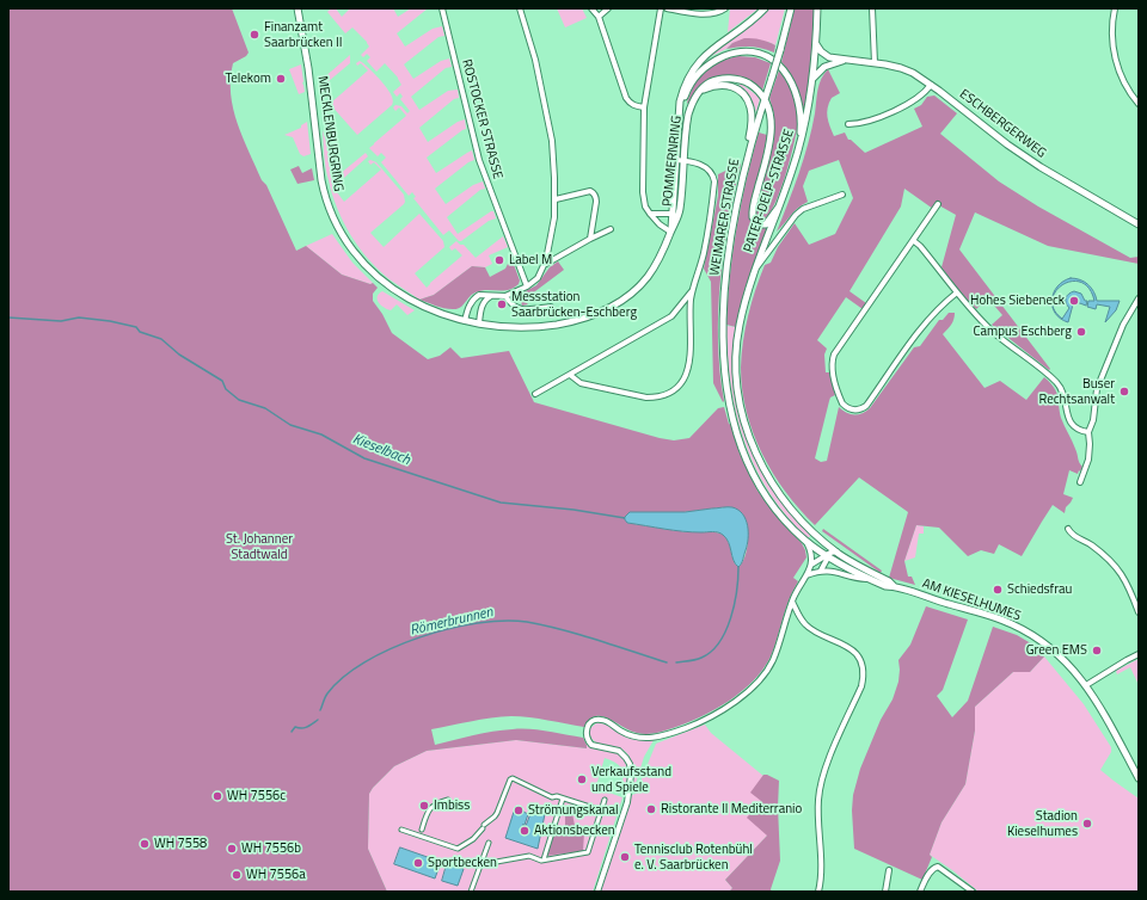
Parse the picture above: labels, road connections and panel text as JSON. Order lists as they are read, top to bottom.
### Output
{
  "streets": {
    "street": [
      "ROSTOCKER STRASSE",
      "ESCHBERGERWEG",
      "MECKLENBURGRING",
      "POMMERNRING",
      "PATER-DELP-STRASSE",
      "WEIMARER STRASSE",
      "AM KIESELHUMES"
    ]
  },
  "crossings": [
    ["ESCHBERGERWEG", "PATER-DELP-STRASSE"],
    ["MECKLENBURGRING", "POMMERNRING"],
    ["POMMERNRING", "PATER-DELP-STRASSE"],
    ["POMMERNRING", "WEIMARER STRASSE"],
    ["PATER-DELP-STRASSE", "WEIMARER STRASSE"],
    ["PATER-DELP-STRASSE", "AM KIESELHUMES"],
    ["WEIMARER STRASSE", "AM KIESELHUMES"]
  ],
  "water": ["Kieselbach", "Römerbrunnen"],
  "parks": ["St. Johanner Stadtwald"],
  "places": [
    "Finanzamt Saarbrücken II",
    "Telekom",
    "Label M",
    "Hohes Siebeneck",
    "Messstation Saarbrücken-Eschberg",
    "Campus Eschberg",
    "Buser Rechtsanwalt",
    "Schiedsfrau",
    "Green EMS",
    "Verkaufsstand und Spiele",
    "WH 7556c",
    "Imbiss",
    "Ristorante Il Mediterranio",
    "Strömungskanal",
    "Stadion Kieselhumes",
    "Aktionsbecken",
    "WH 7558",
    "WH 7556b",
    "Tennisclub Rotenbühl e. V. Saarbrücken",
    "Sportbecken",
    "WH 7556a"
  ]
}
